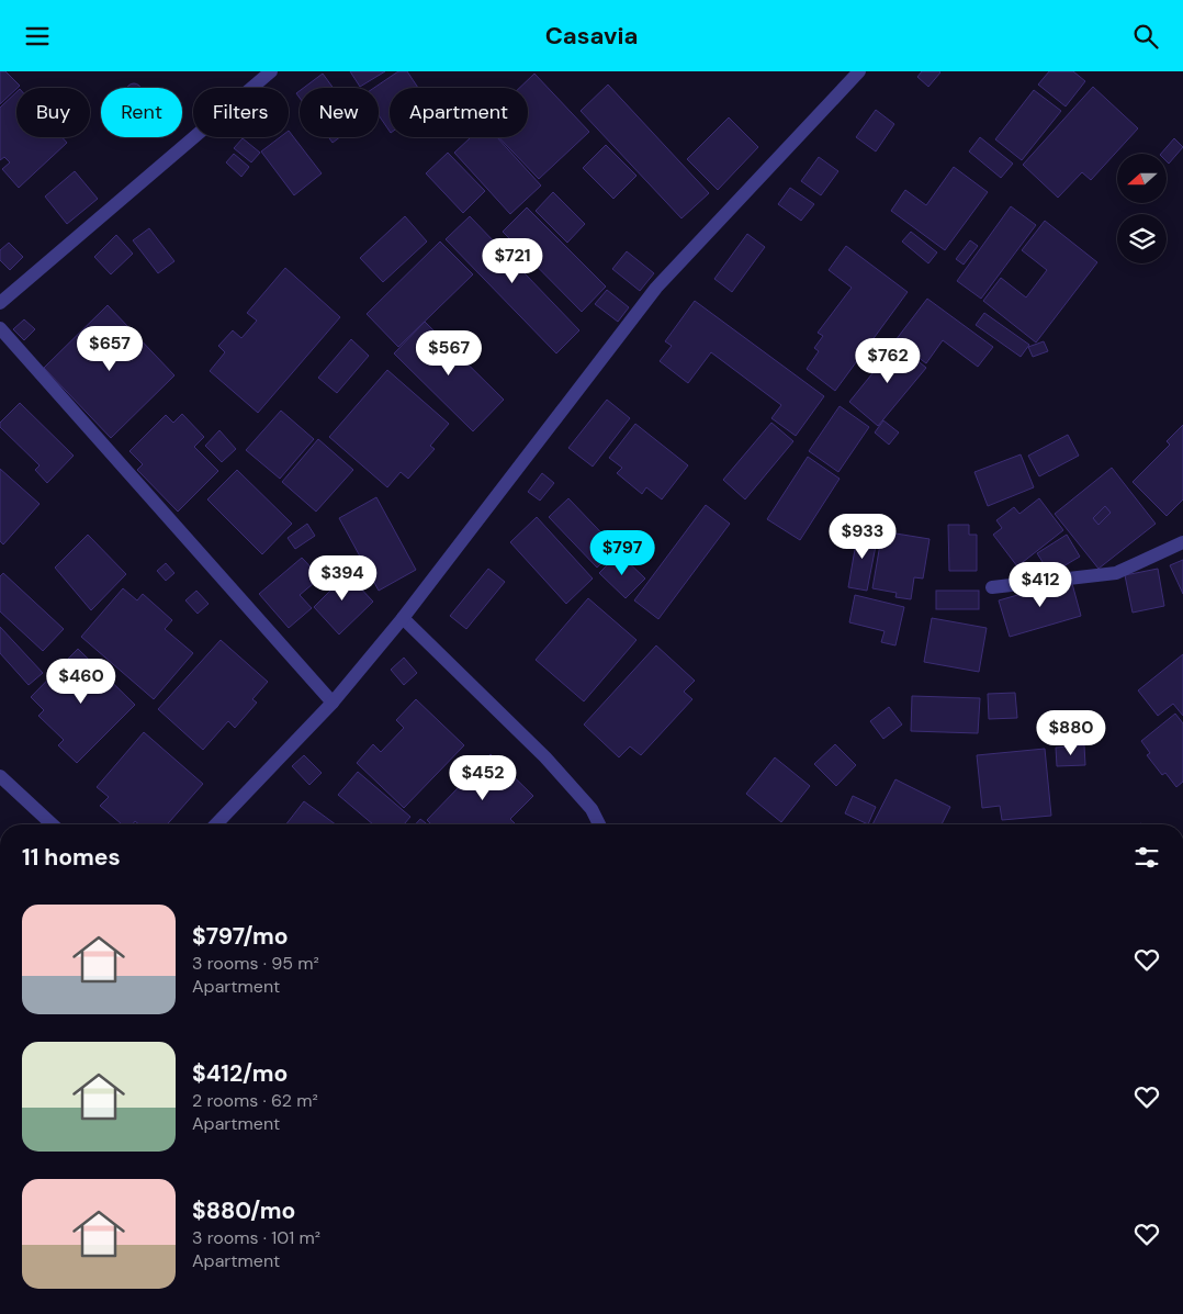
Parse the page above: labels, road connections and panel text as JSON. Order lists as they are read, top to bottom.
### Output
{
  "north": "left",
  "page": {
    "header": "Casavia",
    "chip": [
      "Buy",
      "Rent",
      "Filters",
      "New",
      "Apartment"
    ],
    "price": [
      "$721",
      "$657",
      "$567",
      "$762",
      "$933",
      "$797",
      "$394",
      "$412",
      "$460",
      "$880",
      "$452"
    ],
    "heading": "11 homes",
    "list": [
      {
        "name": "$797/mo",
        "note": "3 rooms · 95 m² · Apartment"
      },
      {
        "name": "$412/mo",
        "note": "2 rooms · 62 m² · Apartment"
      },
      {
        "name": "$880/mo",
        "note": "3 rooms · 101 m² · Apartment"
      }
    ]
  }
}
